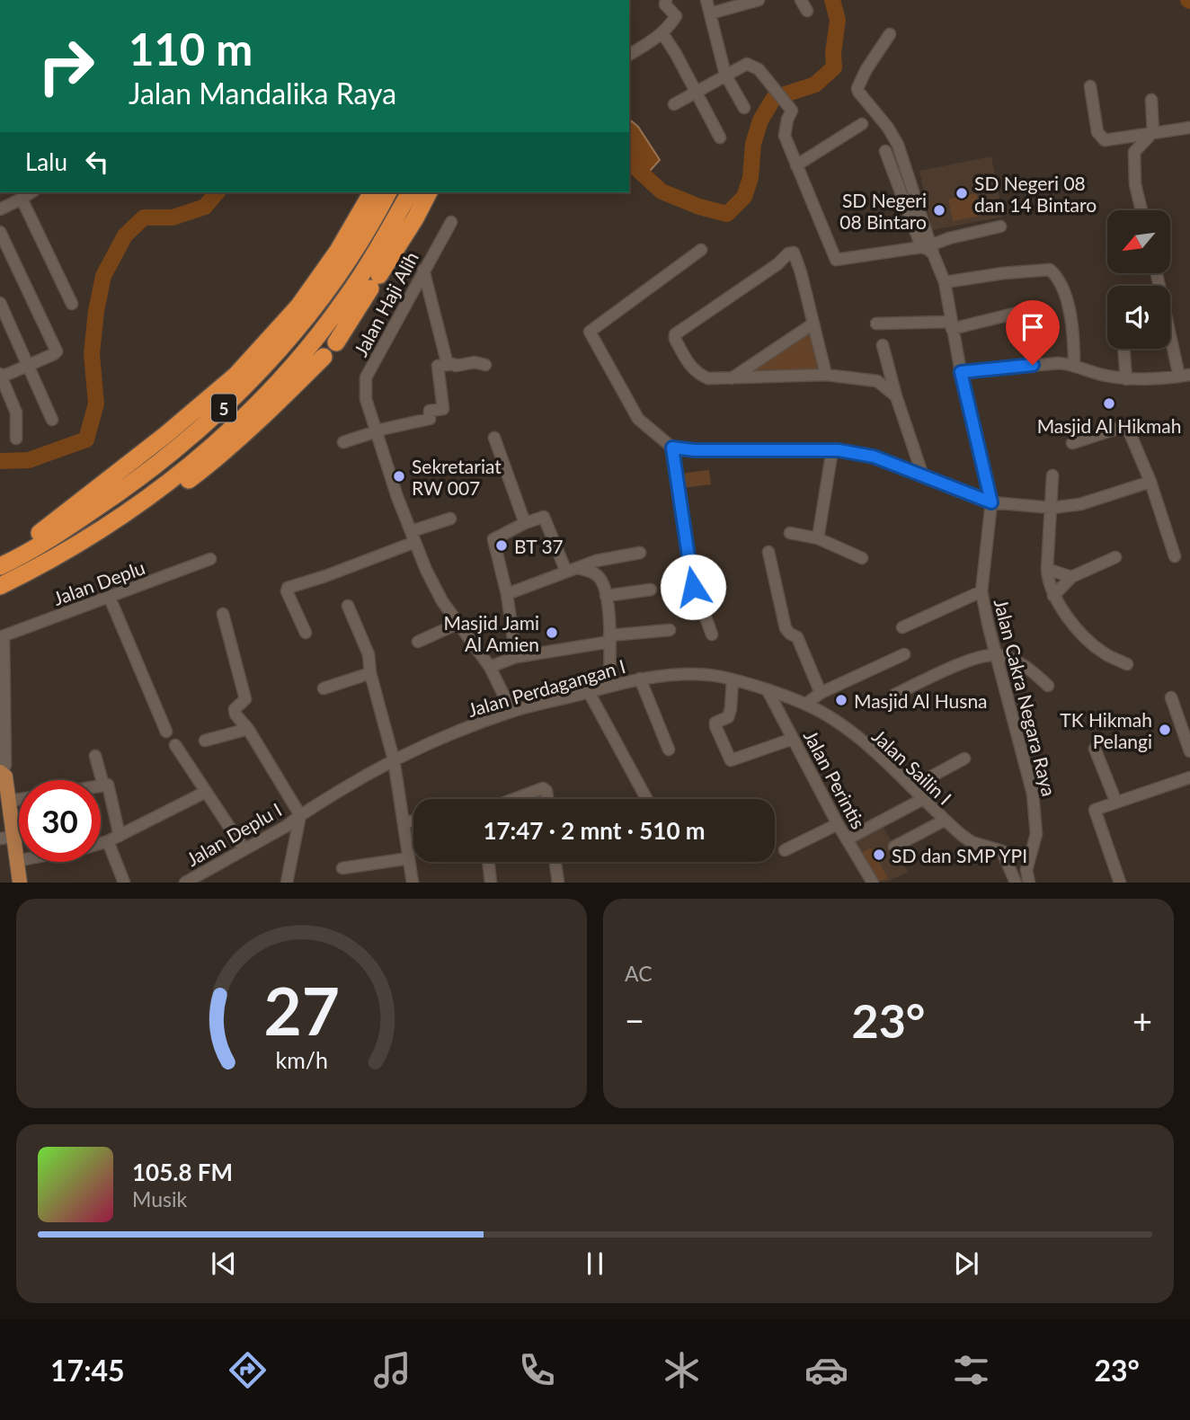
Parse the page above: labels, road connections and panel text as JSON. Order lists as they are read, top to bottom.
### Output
{
  "streets": {
    "highway": ["5"],
    "street": [
      "Jalan Haji Alih",
      "Jalan Deplu",
      "Jalan Perdagangan I",
      "Jalan Cakra Negara Raya",
      "Jalan Sailin I",
      "Jalan Perintis",
      "Jalan Deplu I"
    ]
  },
  "crossings": [
    ["Jalan Haji Alih", "Jalan Perdagangan I"],
    ["Jalan Perdagangan I", "Jalan Sailin I"],
    ["Jalan Perdagangan I", "Jalan Perintis"],
    ["Jalan Perdagangan I", "Jalan Deplu I"],
    ["Jalan Sailin I", "Jalan Perintis"]
  ],
  "places": [
    "SD Negeri 08 dan 14 Bintaro",
    "SD Negeri 08 Bintaro",
    "Masjid Al Hikmah",
    "Sekretariat RW 007",
    "BT 37",
    "Masjid Jami Al Amien",
    "Masjid Al Husna",
    "TK Hikmah Pelangi",
    "SD dan SMP YPI"
  ],
  "north": "bottom left",
  "page": {
    "turn": ["110 m", "Jalan Mandalika Raya"],
    "then": "Lalu",
    "limit": "30",
    "trip": "17:47 · 2 mnt · 510 m",
    "tile": "AC",
    "heat": ["−", "23°", "+"],
    "song": ["105.8 FM", "Musik"],
    "tabs": ["17:45", "23°"],
    "gauge": ["27", "km/h"]
  }
}
